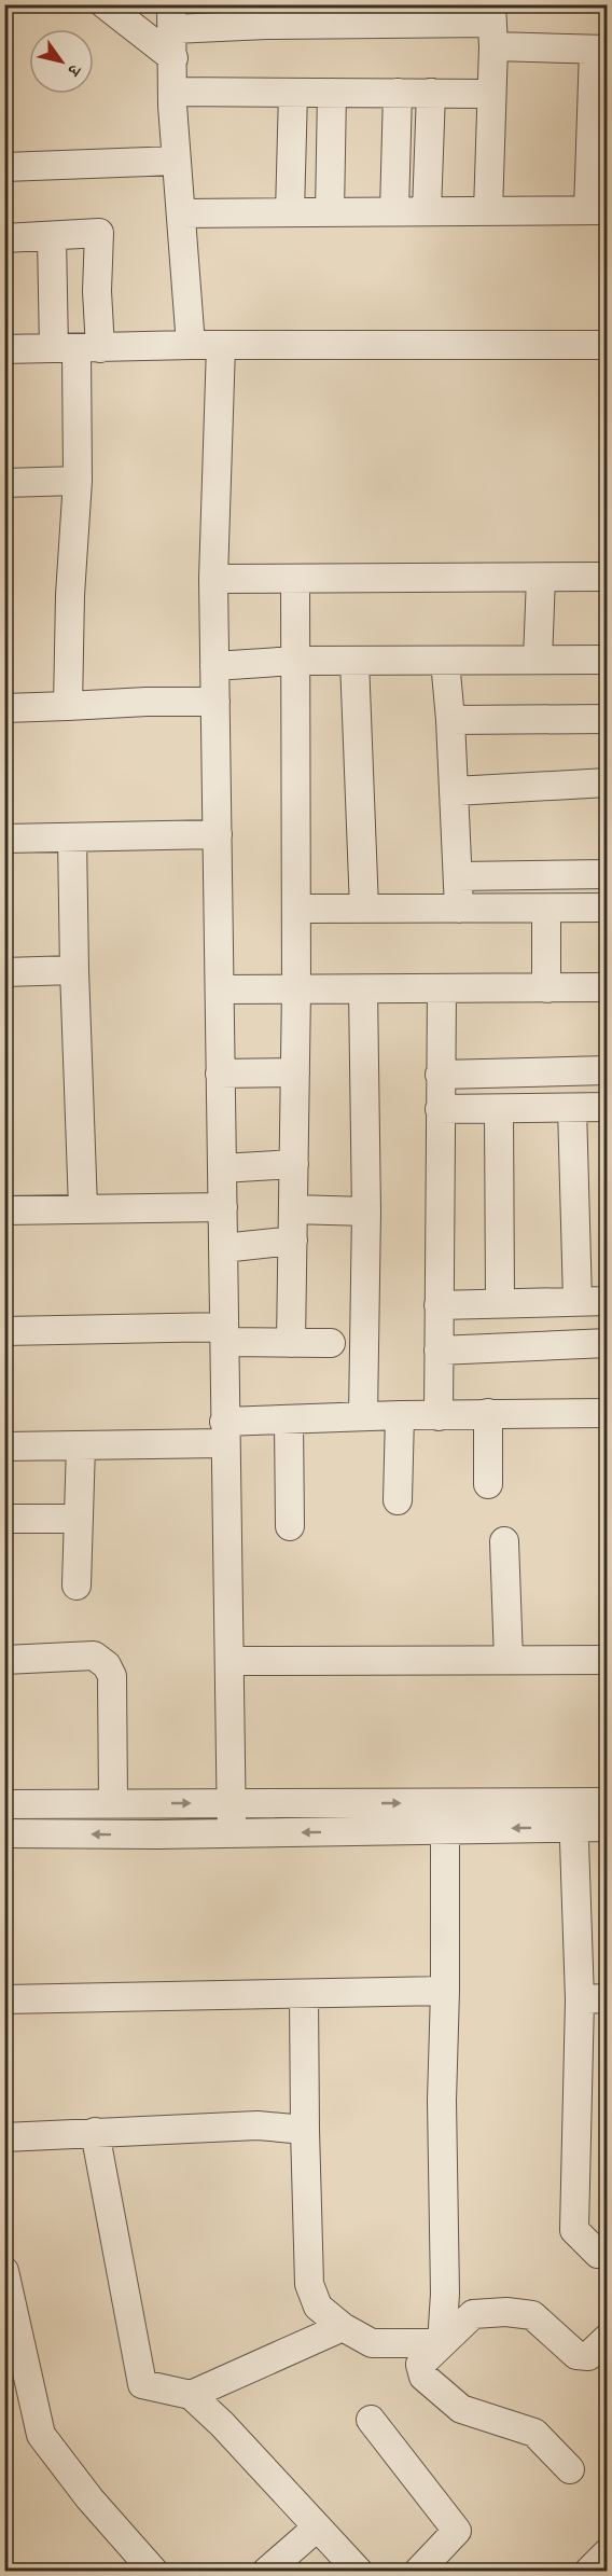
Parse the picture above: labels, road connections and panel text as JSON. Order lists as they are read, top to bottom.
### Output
{
  "north": "bottom right"
}
